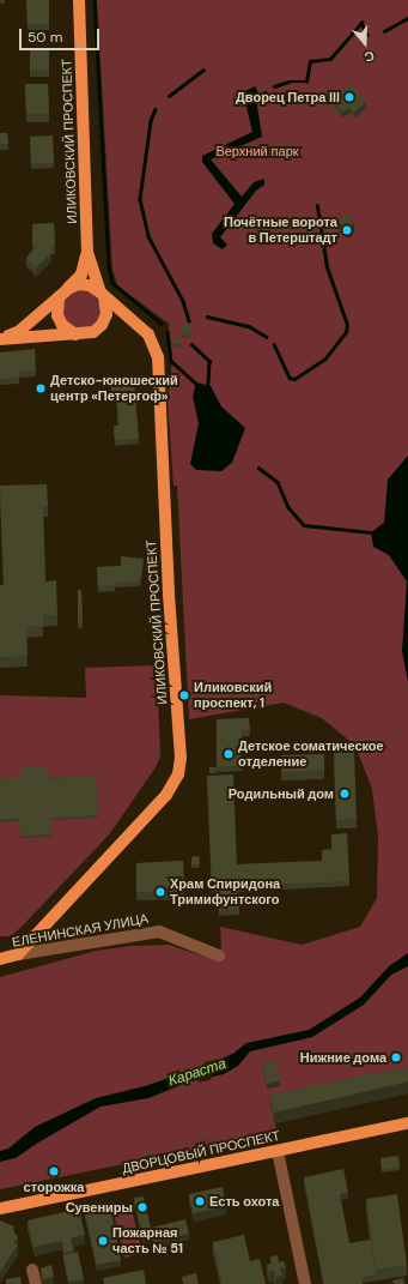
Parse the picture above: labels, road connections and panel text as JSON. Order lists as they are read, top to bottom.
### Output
{
  "streets": {
    "main road": ["ИЛИКОВСКИЙ ПРОСПЕКТ", "ЕЛЕНИНСКАЯ УЛИЦА", "ДВОРЦОВЫЙ ПРОСПЕКТ"]
  },
  "crossings": [
    ["ИЛИКОВСКИЙ ПРОСПЕКТ", "ЕЛЕНИНСКАЯ УЛИЦА"]
  ],
  "water": ["Караста"],
  "parks": ["Верхний парк"],
  "places": [
    "Дворец Петра III",
    "Почётные ворота в Петерштадт",
    "Детско-юношеский центр «Петергоф»",
    "Иликовский проспект, 1",
    "Детское соматическое отделение",
    "Родильный дом",
    "Храм Спиридона Тримифунтского",
    "Нижние дома",
    "сторожка",
    "Есть охота",
    "Сувениры",
    "Пожарная часть № 51"
  ],
  "scale_bar": "50 m",
  "north": "bottom"
}
